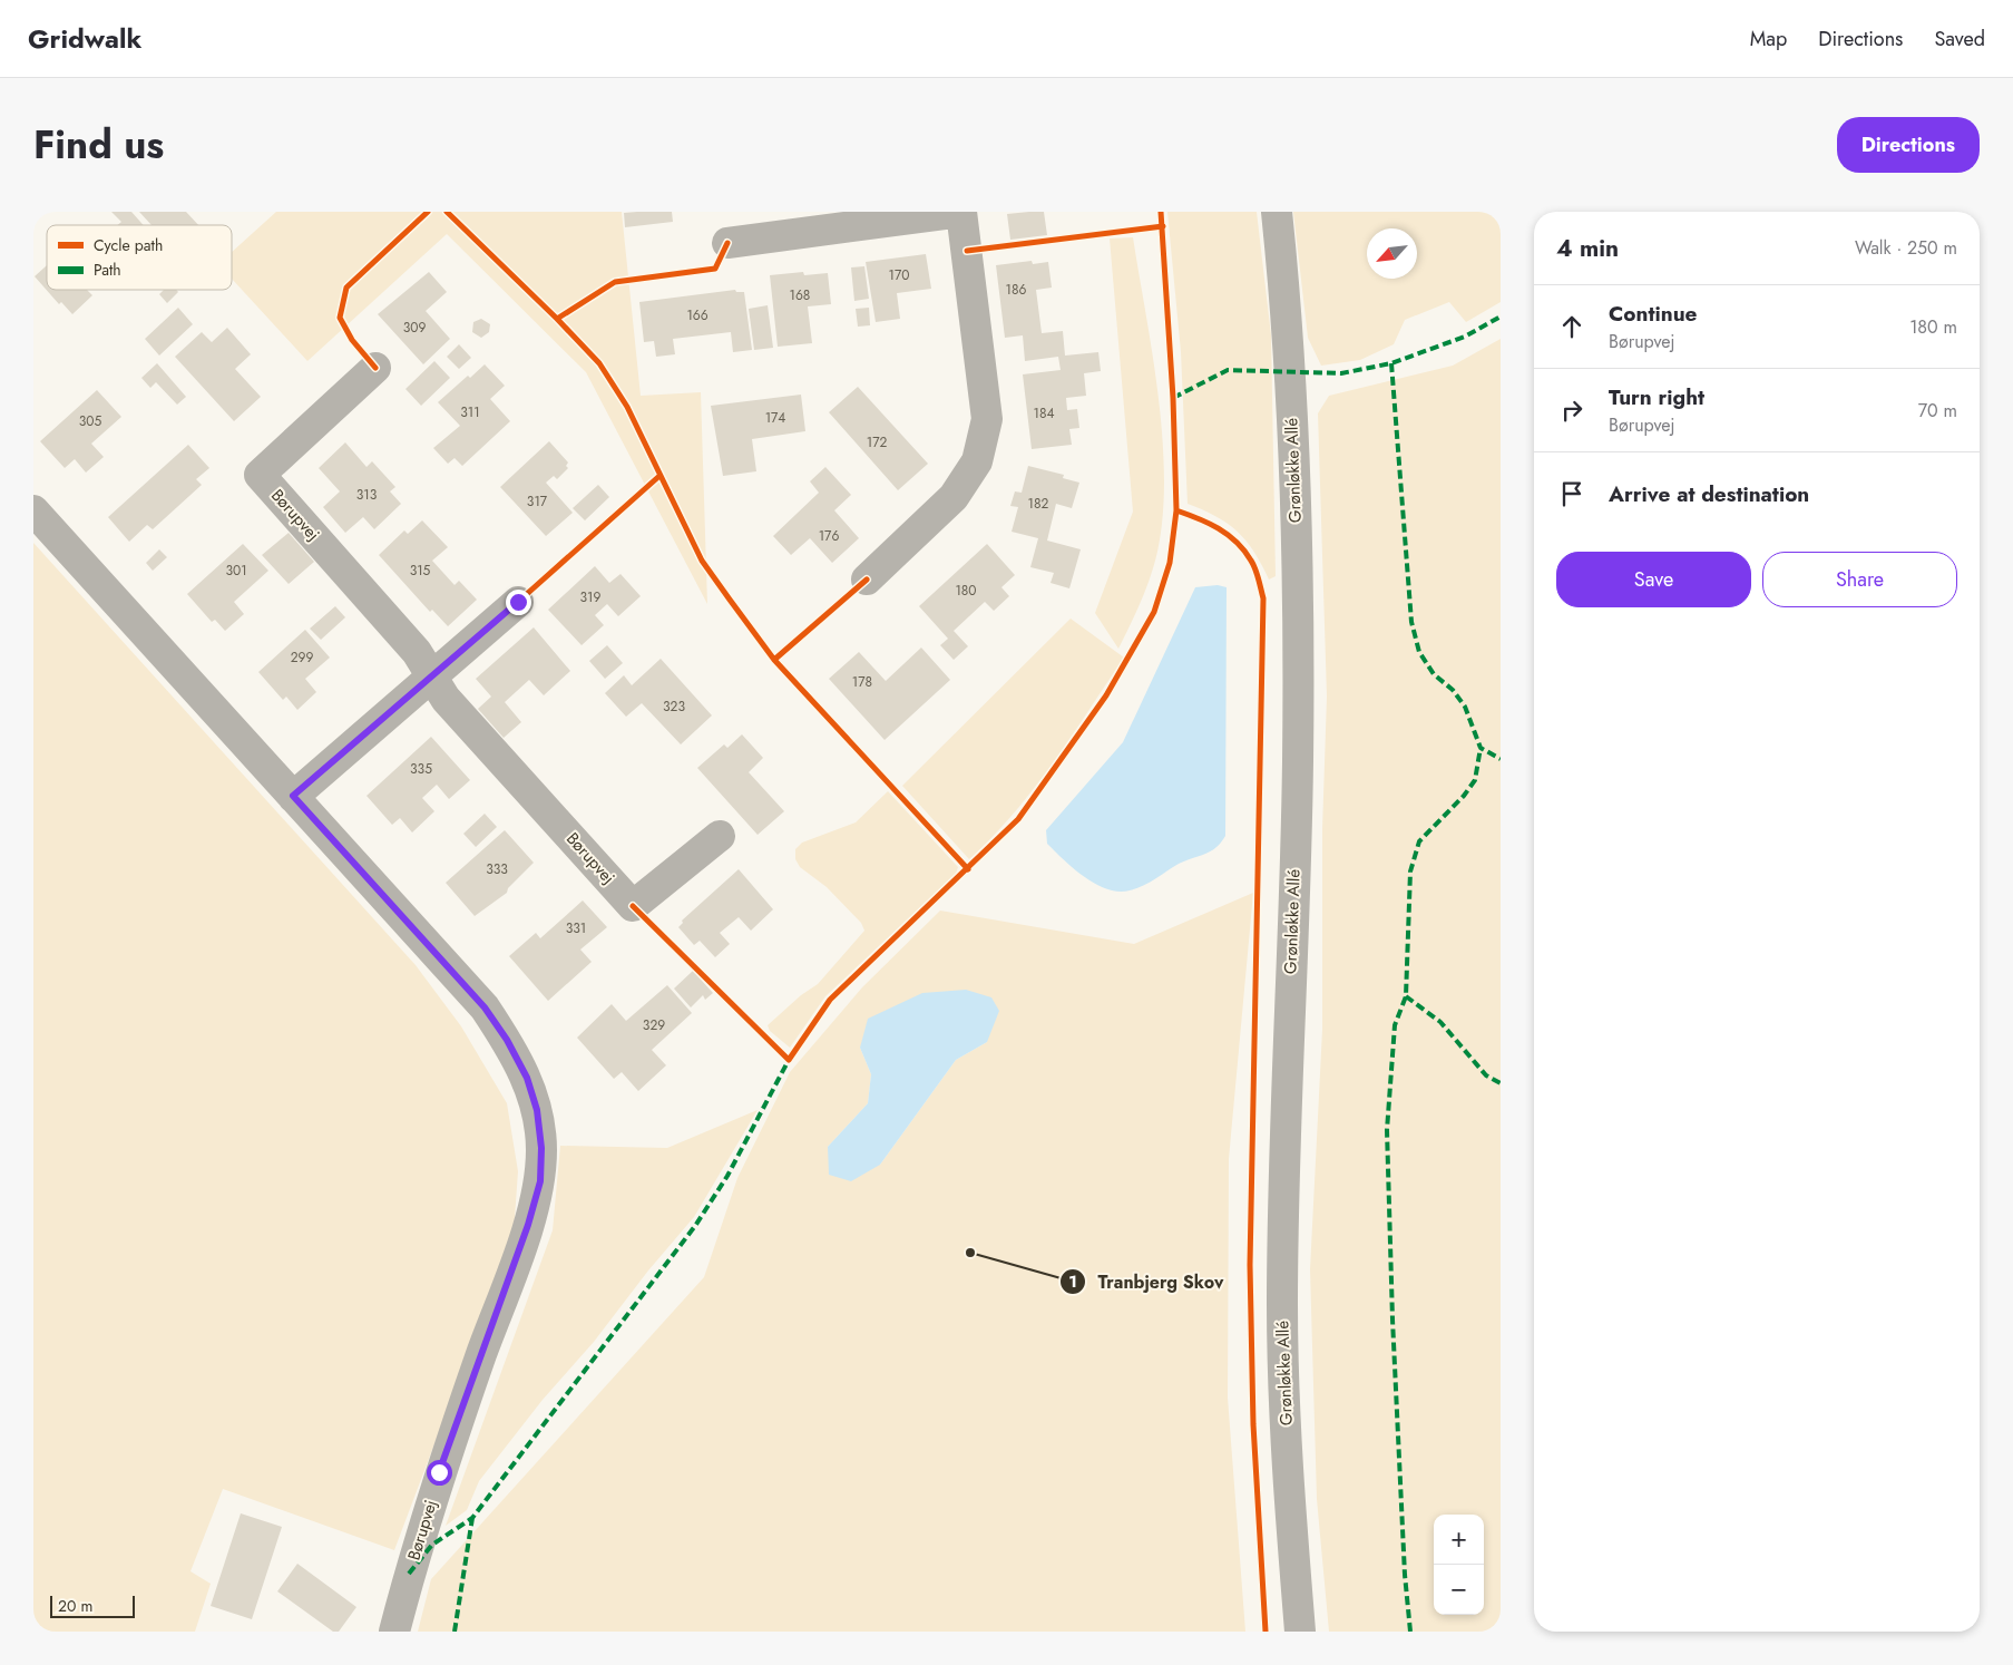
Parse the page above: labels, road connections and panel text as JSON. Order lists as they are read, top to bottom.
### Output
{
  "streets": {
    "street": ["Grønløkke Allé", "Børupvej"]
  },
  "places": ["Tranbjerg Skov"],
  "house_numbers": [
    "170",
    "186",
    "168",
    "166",
    "309",
    "311",
    "184",
    "174",
    "305",
    "172",
    "313",
    "317",
    "182",
    "176",
    "301",
    "315",
    "180",
    "319",
    "299",
    "178",
    "323",
    "335",
    "333",
    "331",
    "329"
  ],
  "legend": ["Cycle path", "Path"],
  "scale_bar": "20 m",
  "north": "bottom left",
  "page": {
    "header": "Gridwalk",
    "nav": ["Map", "Directions", "Saved"],
    "title": "Find us",
    "buttons": [
      "Directions",
      ["Save", "Share"]
    ],
    "heading": ["4 min", "Walk · 250 m"],
    "list": [
      ["Continue", "Børupvej", "180 m"],
      ["Turn right", "Børupvej", "70 m"],
      "Arrive at destination"
    ],
    "map_buttons": ["+", "−"],
    "scale": "20 m"
  }
}
